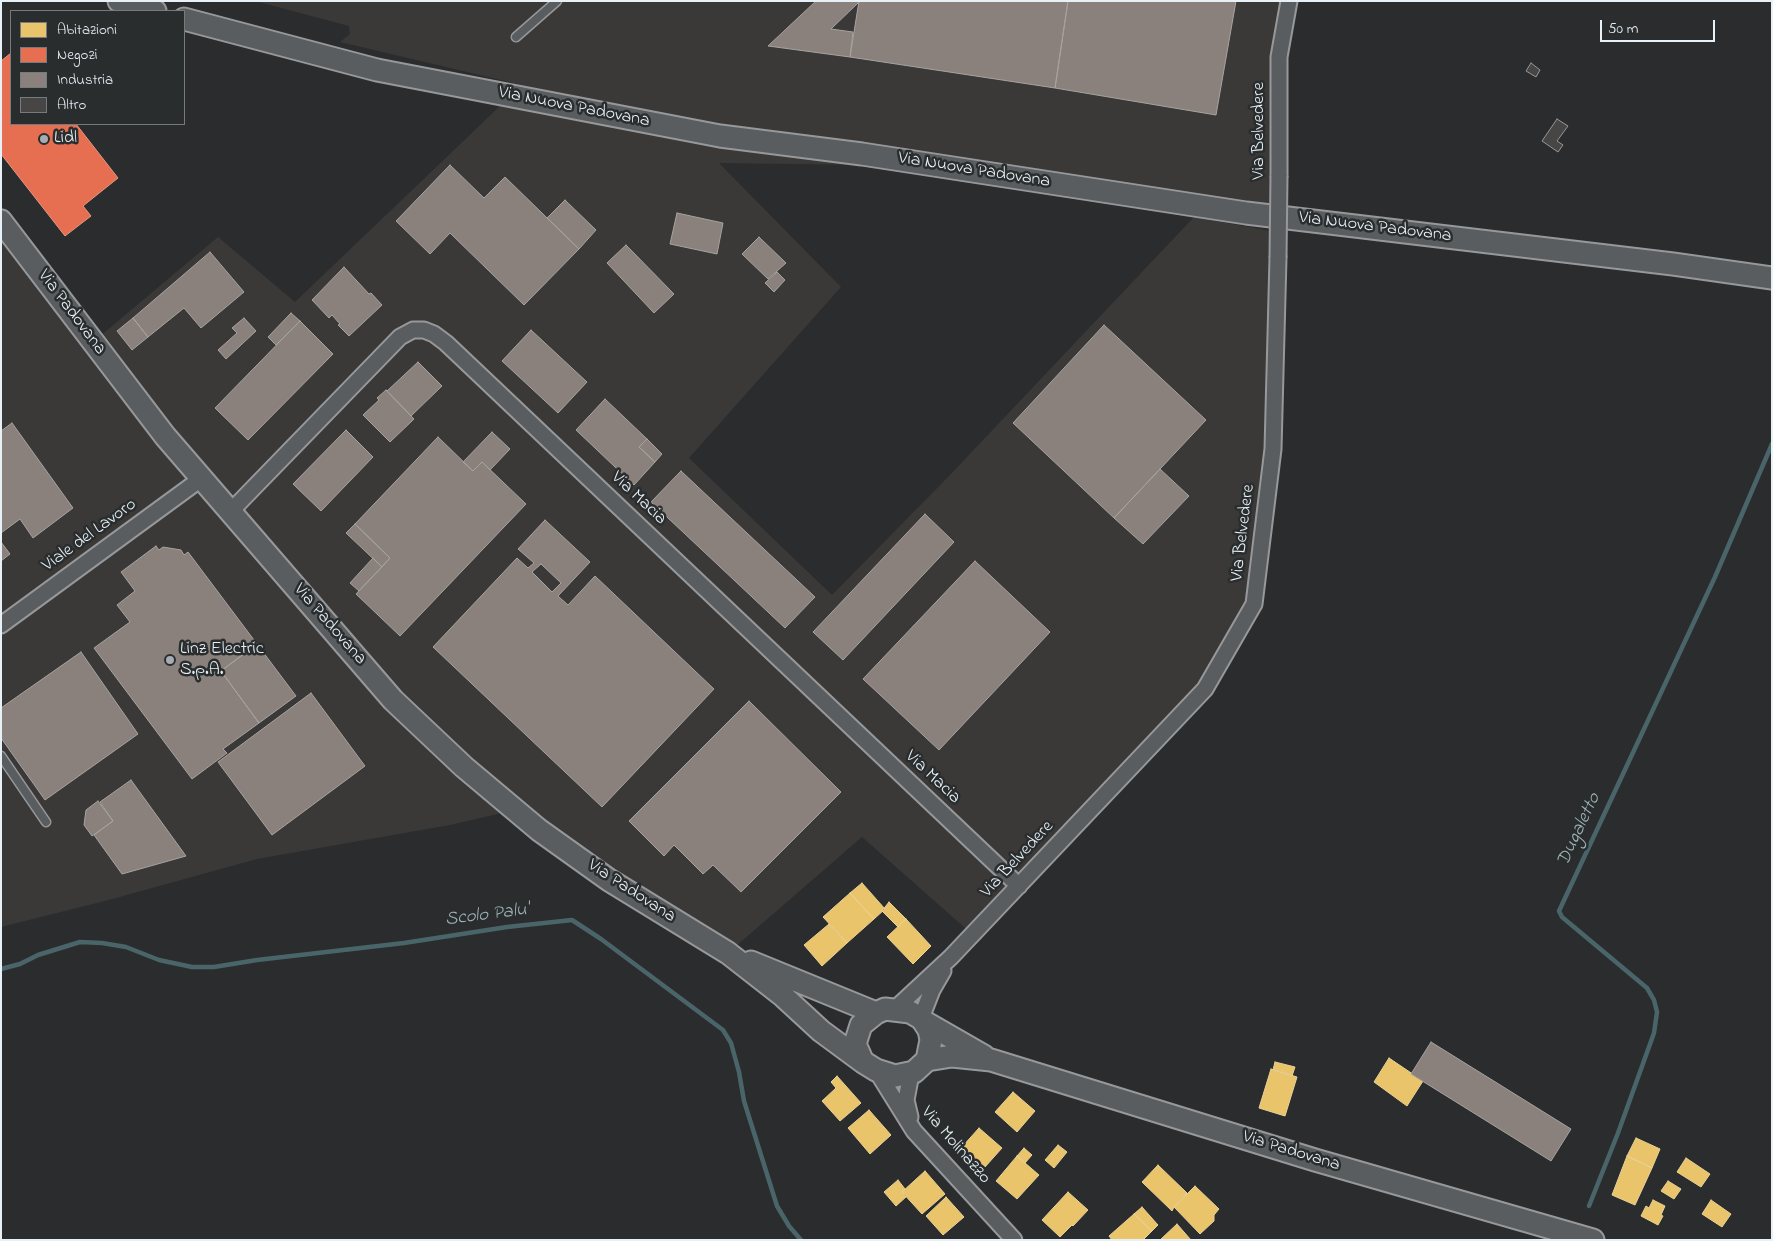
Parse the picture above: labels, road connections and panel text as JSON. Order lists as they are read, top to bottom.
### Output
{
  "streets": {
    "street": [
      "Via Nuova Padovana",
      "Via Belvedere",
      "Via Padovana",
      "Via Macia",
      "Viale del Lavoro",
      "Via Molinazzo"
    ]
  },
  "crossings": [
    ["Via Belvedere", "Via Padovana"],
    ["Via Belvedere", "Via Macia"],
    ["Via Belvedere", "Via Molinazzo"],
    ["Via Padovana", "Via Macia"],
    ["Via Padovana", "Viale del Lavoro"],
    ["Via Padovana", "Via Molinazzo"]
  ],
  "water": ["Dugaletto", "Scolo Palu'"],
  "places": ["Lidl", "Linz Electric S.p.A."],
  "legend": [
    "Abitazioni",
    "Negozi",
    "Industria",
    "Altro"
  ],
  "scale_bar": "50 m"
}
